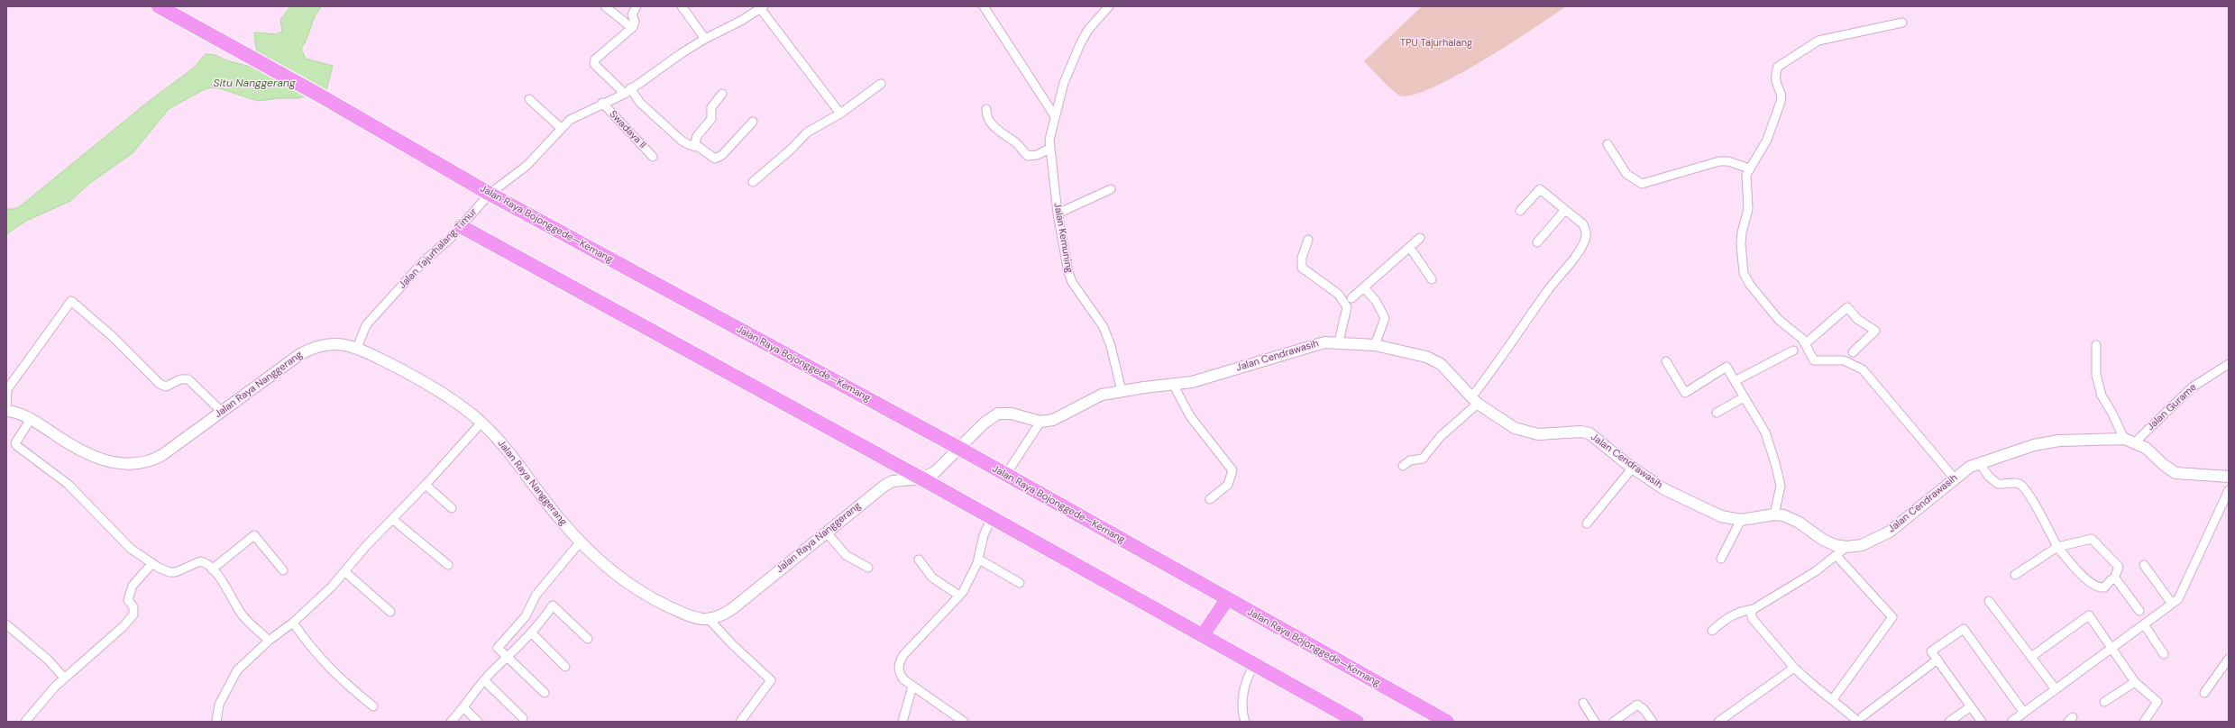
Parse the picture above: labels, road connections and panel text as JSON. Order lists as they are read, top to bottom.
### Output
{
  "streets": {
    "highway": ["Jalan Raya Bojonggede—Kemang"],
    "street": [
      "Swadaya II",
      "Jalan Kemuning",
      "Jalan Tajurhalang Timur",
      "Jalan Cendrawasih",
      "Jalan Raya Nanggerang",
      "Jalan Gurame"
    ]
  },
  "crossings": [
    ["Swadaya II", "Jalan Tajurhalang Timur"],
    ["Jalan Raya Bojonggede—Kemang", "Jalan Tajurhalang Timur"],
    ["Jalan Raya Bojonggede—Kemang", "Jalan Cendrawasih"],
    ["Jalan Raya Bojonggede—Kemang", "Jalan Raya Nanggerang"],
    ["Jalan Kemuning", "Jalan Cendrawasih"],
    ["Jalan Tajurhalang Timur", "Jalan Raya Nanggerang"],
    ["Jalan Cendrawasih", "Jalan Raya Nanggerang"],
    ["Jalan Cendrawasih", "Jalan Gurame"]
  ],
  "water": ["Situ Nanggerang"],
  "parks": ["TPU Tajurhalang"]
}
